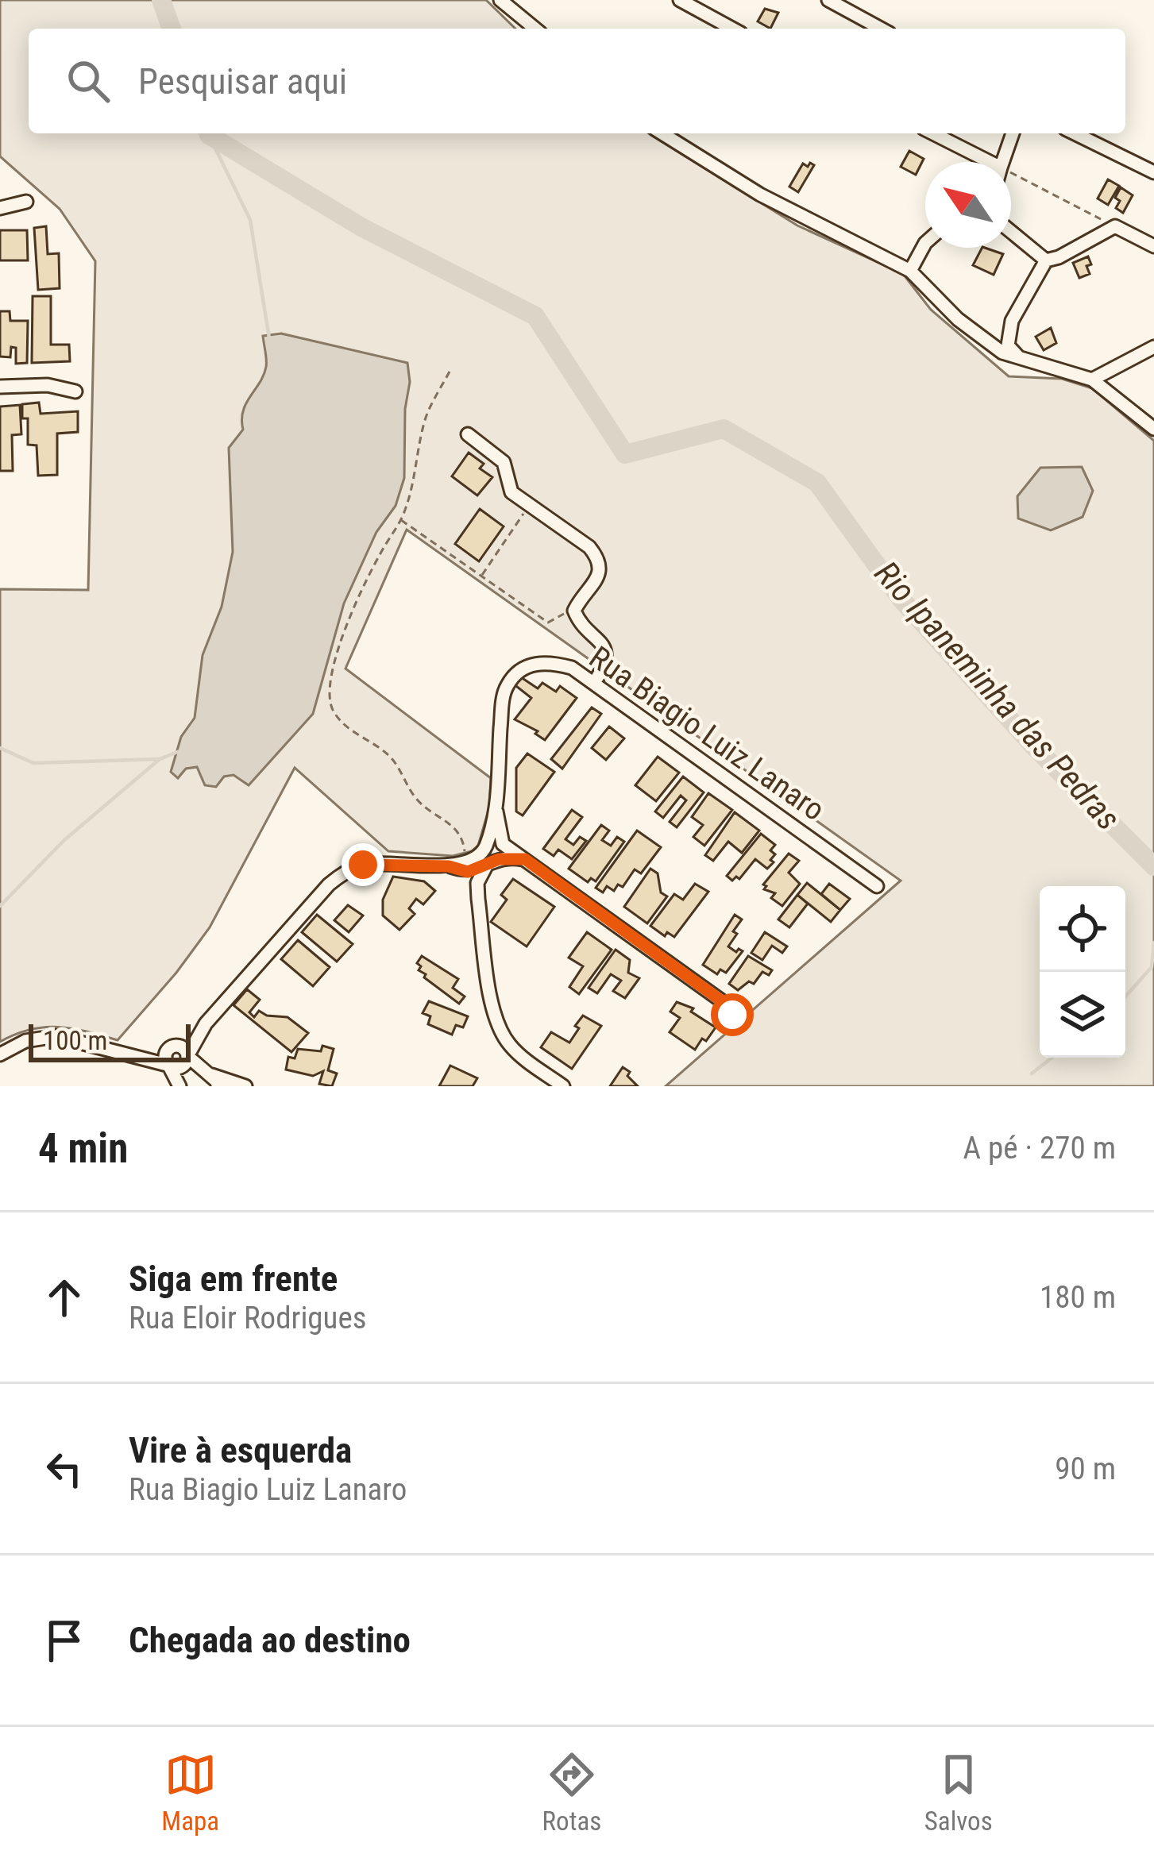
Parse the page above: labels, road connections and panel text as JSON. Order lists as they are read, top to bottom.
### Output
{
  "streets": {
    "street": ["Rua Biagio Luiz Lanaro"]
  },
  "water": ["Rio Ipaneminha das Pedras"],
  "scale_bar": "100 m",
  "north": "top left",
  "page": {
    "search": "Pesquisar aqui",
    "scale": "100 m",
    "heading": ["4 min", "A pé · 270 m"],
    "list": [
      ["Siga em frente", "Rua Eloir Rodrigues", "180 m"],
      ["Vire à esquerda", "Rua Biagio Luiz Lanaro", "90 m"],
      "Chegada ao destino"
    ],
    "nav": ["Mapa", "Rotas", "Salvos"]
  }
}
